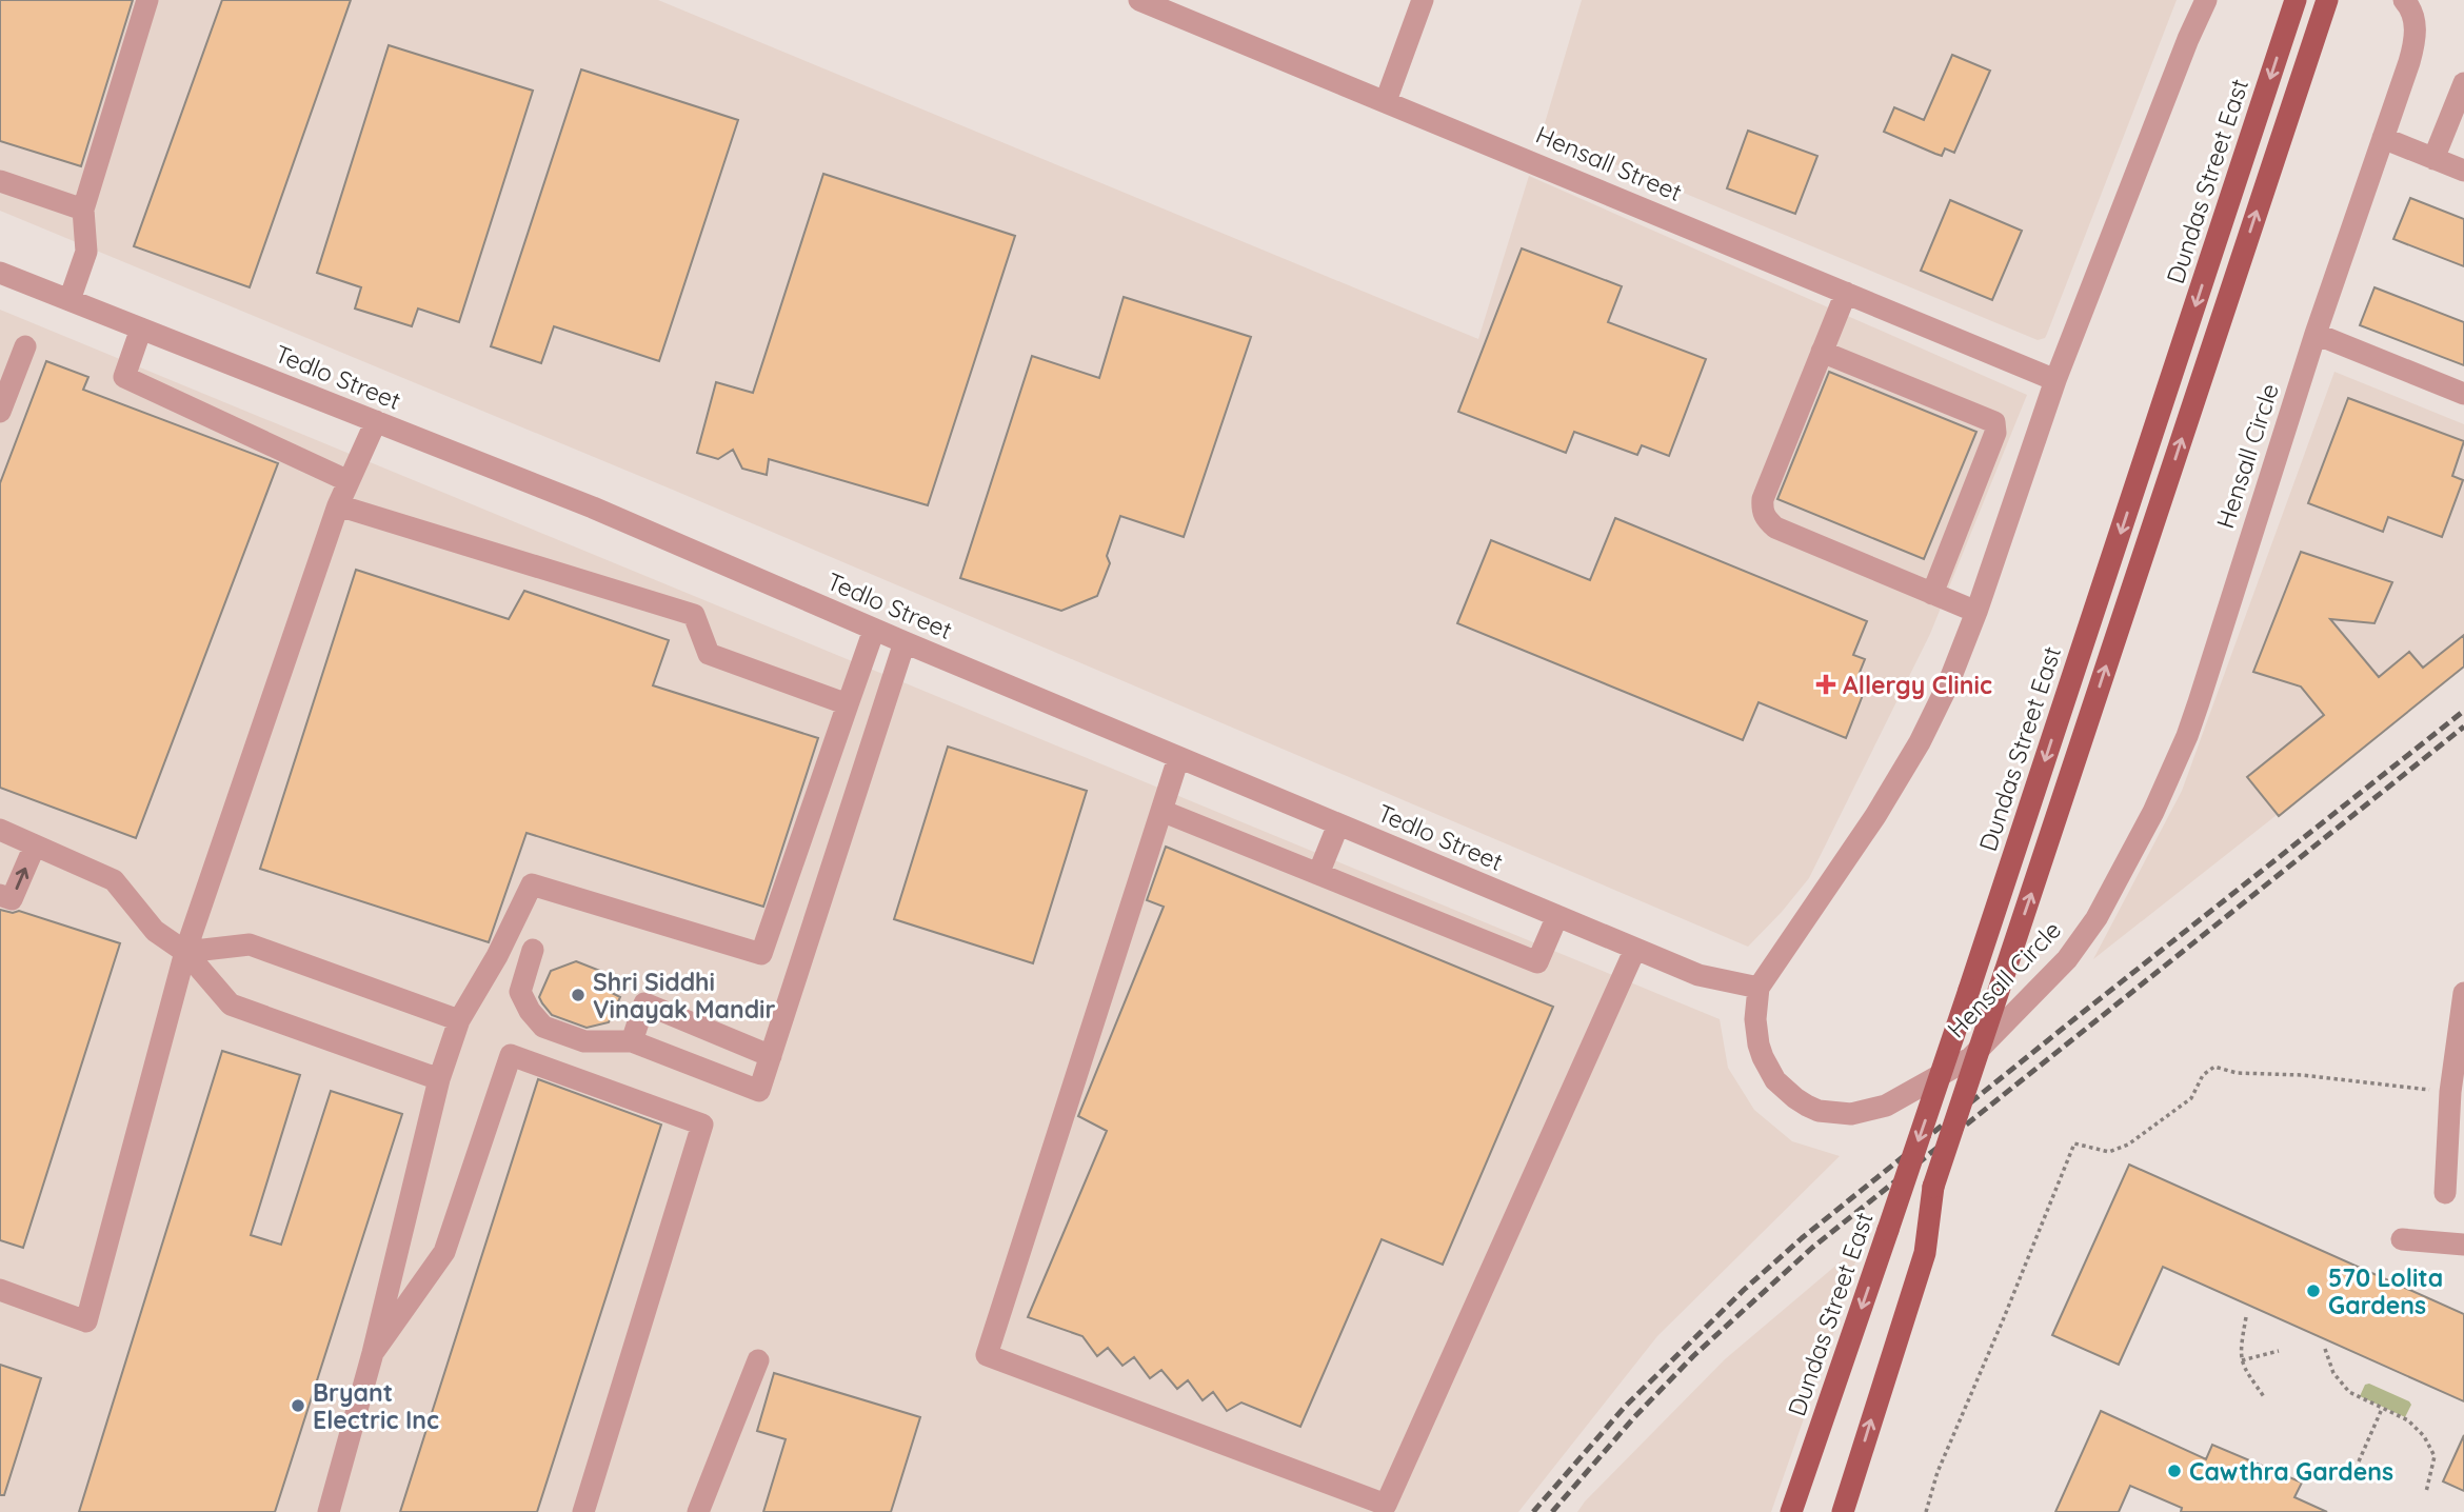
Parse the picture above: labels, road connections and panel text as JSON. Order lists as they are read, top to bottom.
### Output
{
  "streets": {
    "main road": ["Dundas Street East"],
    "street": ["Hensall Street", "Tedlo Street", "Hensall Circle"]
  },
  "crossings": [
    ["Tedlo Street", "Hensall Circle"]
  ],
  "places": {
    "health": ["Allergy Clinic"],
    "other": [
      "Shri Siddhi Vinayak Mandir",
      "570 Lolita Gardens",
      "Bryant Electric Inc",
      "Cawthra Gardens"
    ]
  }
}
